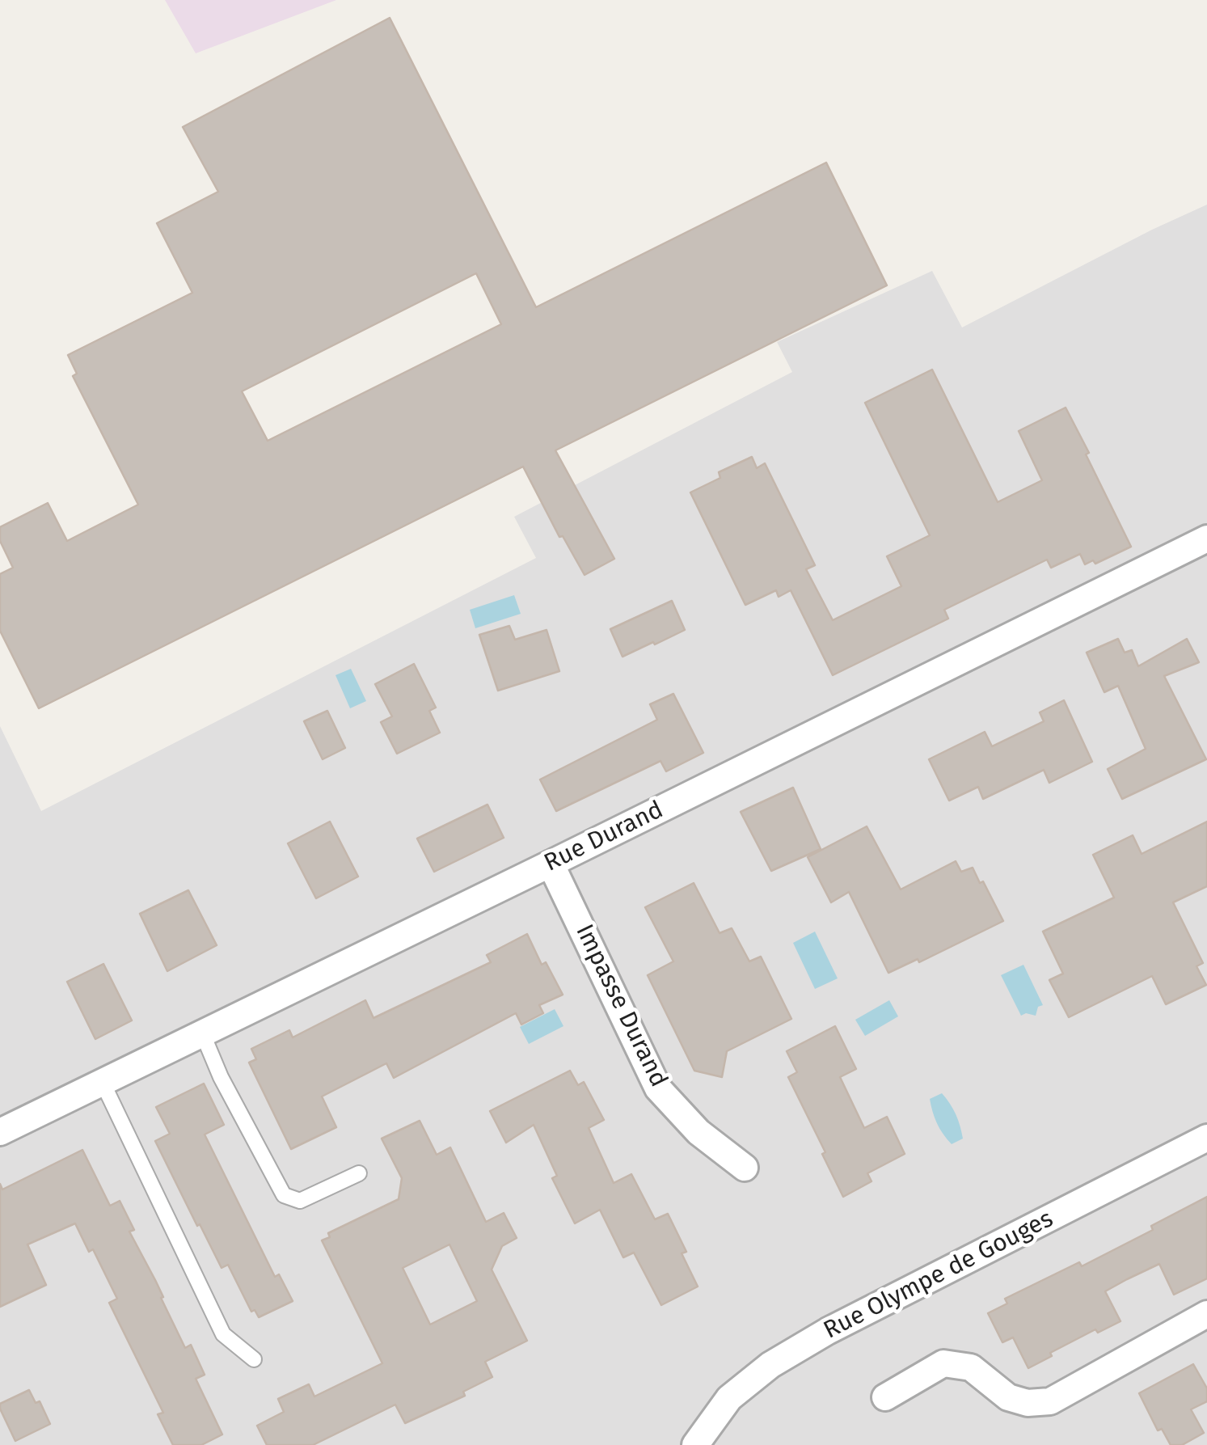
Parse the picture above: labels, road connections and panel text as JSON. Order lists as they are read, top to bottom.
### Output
{
  "streets": {
    "street": ["Rue Durand", "Impasse Durand", "Rue Olympe de Gouges"]
  },
  "crossings": [
    ["Rue Durand", "Impasse Durand"]
  ]
}
